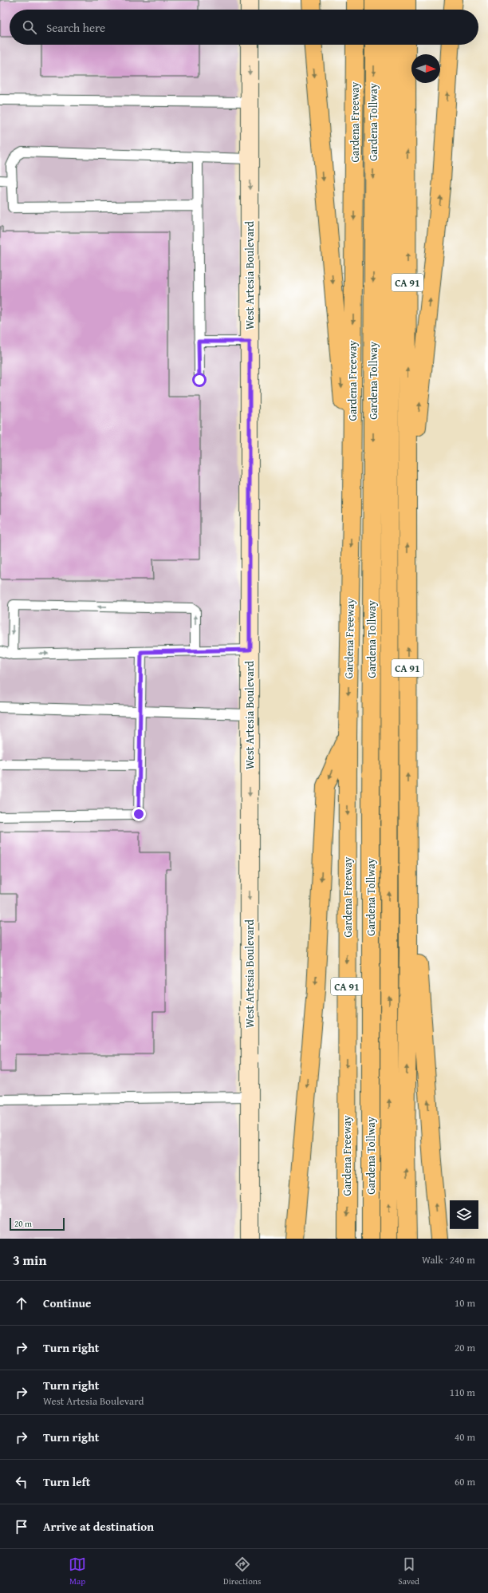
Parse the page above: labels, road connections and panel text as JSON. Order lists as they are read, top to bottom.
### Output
{
  "streets": {
    "highway": ["Gardena Freeway", "Gardena Tollway", "CA 91"],
    "main road": ["West Artesia Boulevard"]
  },
  "one_way": ["West Artesia Boulevard"],
  "scale_bar": "20 m",
  "north": "right",
  "page": {
    "search": "Search here",
    "scale": "20 m",
    "heading": ["3 min", "Walk · 240 m"],
    "list": [
      ["Continue", "10 m"],
      ["Turn right", "20 m"],
      ["Turn right", "West Artesia Boulevard", "110 m"],
      ["Turn right", "40 m"],
      ["Turn left", "60 m"],
      "Arrive at destination"
    ],
    "nav": ["Map", "Directions", "Saved"]
  }
}
